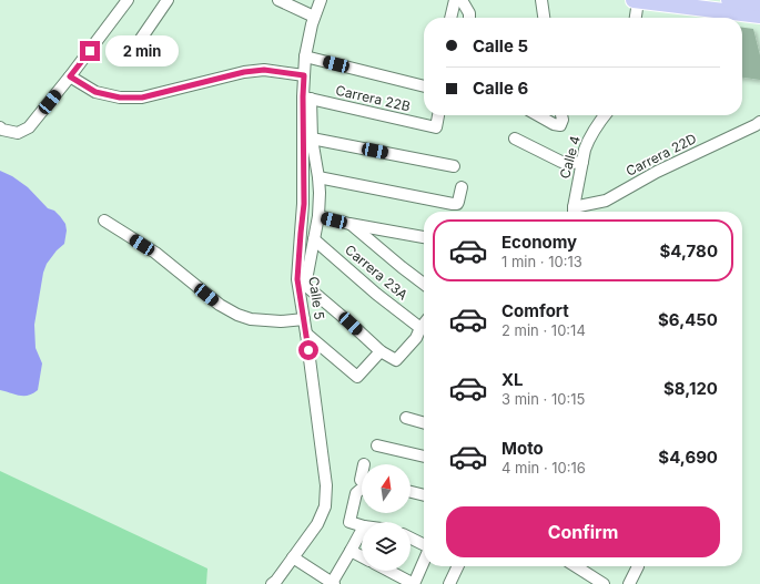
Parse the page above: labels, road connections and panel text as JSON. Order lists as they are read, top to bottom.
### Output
{
  "streets": {
    "street": [
      "Carrera 22B",
      "Carrera 22D",
      "Calle 4",
      "Carrera 23A",
      "Calle 5"
    ]
  },
  "crossings": [
    ["Carrera 22B", "Calle 5"],
    ["Carrera 22D", "Calle 4"]
  ],
  "north": "top",
  "page": {
    "banner": ["Calle 5", "Calle 6"],
    "bubble": "2 min",
    "list": [
      {
        "name": "Economy",
        "note": "1 min · 10:13",
        "value": "$4,780"
      },
      {
        "name": "Comfort",
        "note": "2 min · 10:14",
        "value": "$6,450"
      },
      {
        "name": "XL",
        "note": "3 min · 10:15",
        "value": "$8,120"
      },
      {
        "name": "Moto",
        "note": "4 min · 10:16",
        "value": "$4,690"
      }
    ],
    "buttons": "Confirm"
  }
}
